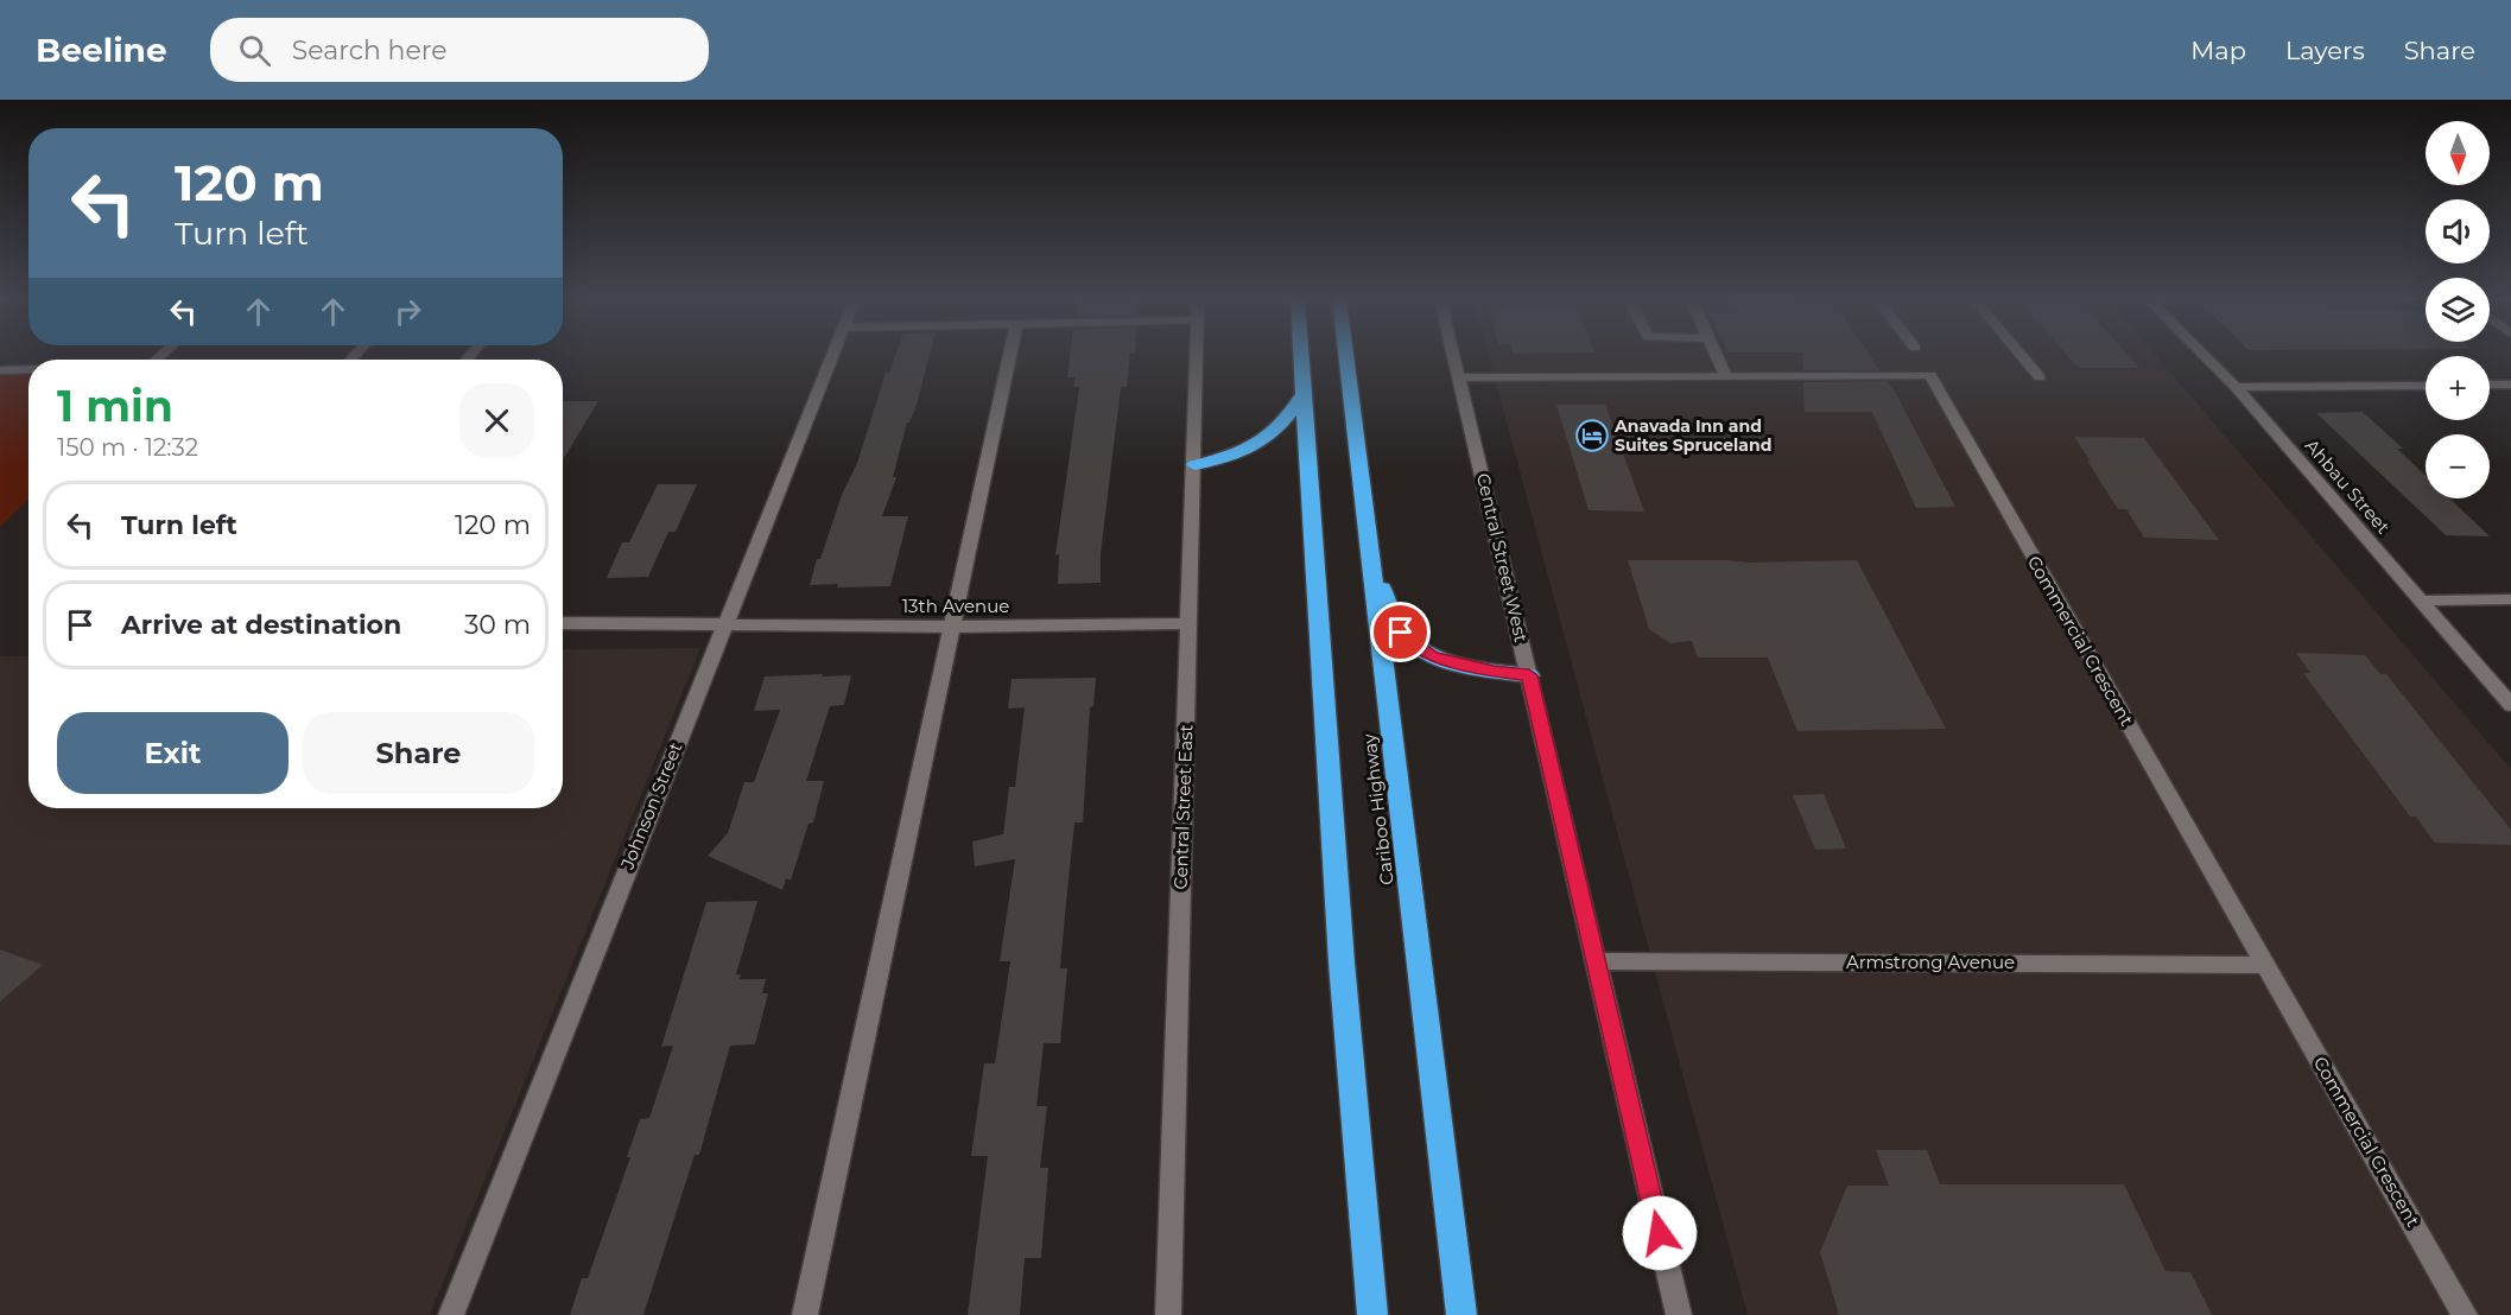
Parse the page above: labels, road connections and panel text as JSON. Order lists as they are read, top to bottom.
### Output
{
  "streets": {
    "highway": ["Cariboo Highway"],
    "street": [
      "Ahbau Street",
      "Central Street West",
      "13th Avenue",
      "Commercial Crescent",
      "Johnson Street",
      "Central Street East",
      "Armstrong Avenue"
    ]
  },
  "crossings": [
    ["Central Street West", "Commercial Crescent"],
    ["Central Street West", "Armstrong Avenue"],
    ["13th Avenue", "Johnson Street"],
    ["13th Avenue", "Central Street East"],
    ["Commercial Crescent", "Armstrong Avenue"]
  ],
  "places": {
    "hotel": ["Anavada Inn and Suites Spruceland"]
  },
  "north": "bottom",
  "page": {
    "header": "Beeline",
    "search": "Search here",
    "nav": ["Map", "Layers", "Share"],
    "map_buttons": ["+", "−"],
    "turn": ["120 m", "Turn left"],
    "heading": ["1 min", "150 m · 12:32"],
    "list": [
      {
        "name": "Turn left",
        "value": "120 m"
      },
      {
        "name": "Arrive at destination",
        "value": "30 m"
      }
    ],
    "buttons": ["Exit", "Share"]
  }
}
